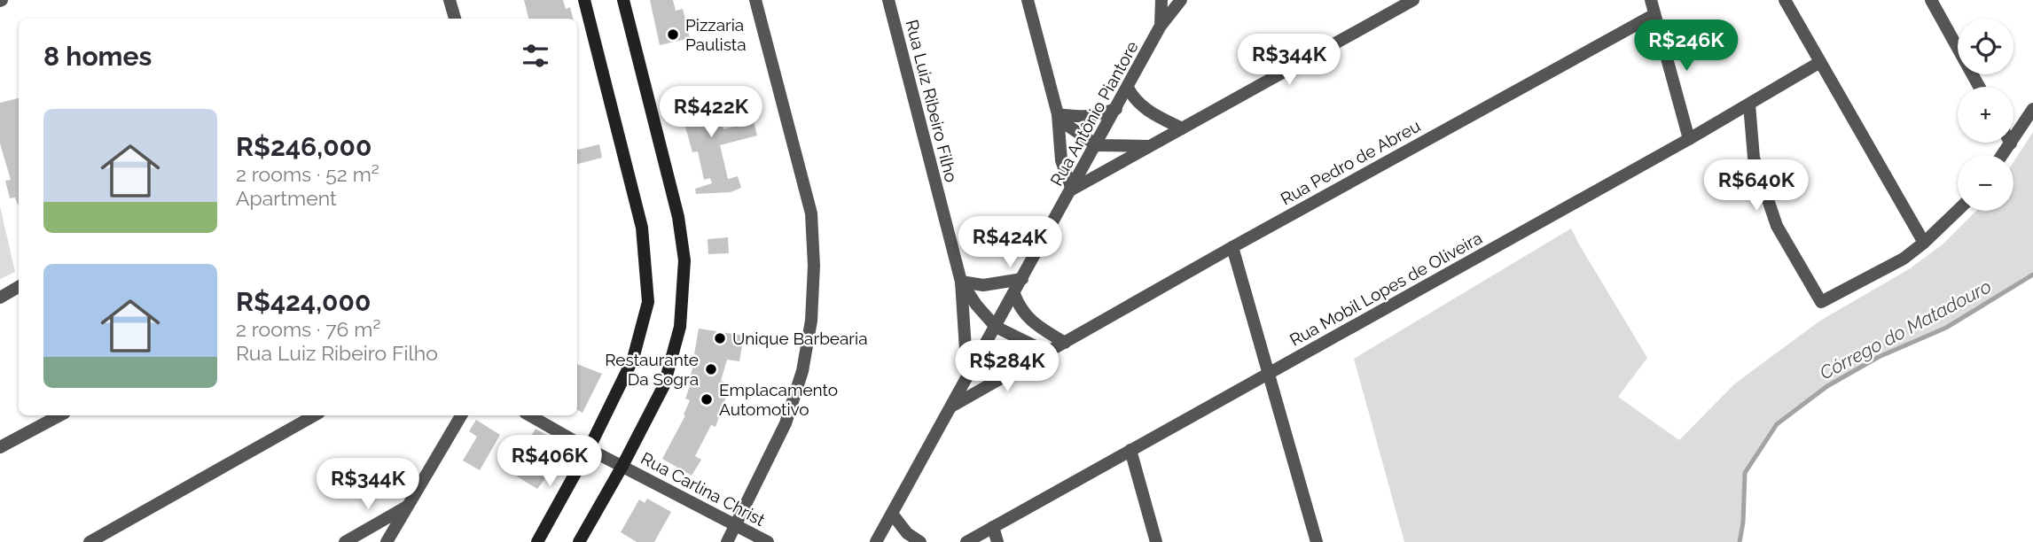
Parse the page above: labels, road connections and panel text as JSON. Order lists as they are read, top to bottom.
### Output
{
  "streets": {
    "street": [
      "Rua Luiz Ribeiro Filho",
      "Rua Antônio Piantore",
      "Rua Pedro de Abreu",
      "Rua Mobil Lopes de Oliveira",
      "Rua Carlina Christ"
    ]
  },
  "crossings": [
    ["Rua Luiz Ribeiro Filho", "Rua Antônio Piantore"],
    ["Rua Antônio Piantore", "Rua Pedro de Abreu"]
  ],
  "water": ["Córrego do Matadouro"],
  "places": [
    "Pizzaria Paulista",
    "Unique Barbearia",
    "Restaurante Da Sogra",
    "Emplacamento Automotivo"
  ],
  "page": {
    "map_buttons": ["+", "−"],
    "heading": "8 homes",
    "price": [
      "R$246K",
      "R$344K",
      "R$422K",
      "R$640K",
      "R$424K",
      "R$284K",
      "R$406K",
      "R$344K"
    ],
    "list": [
      {
        "name": "R$246,000",
        "note": "2 rooms · 52 m² · Apartment"
      },
      {
        "name": "R$424,000",
        "note": "2 rooms · 76 m² · Rua Luiz Ribeiro Filho"
      }
    ]
  }
}
